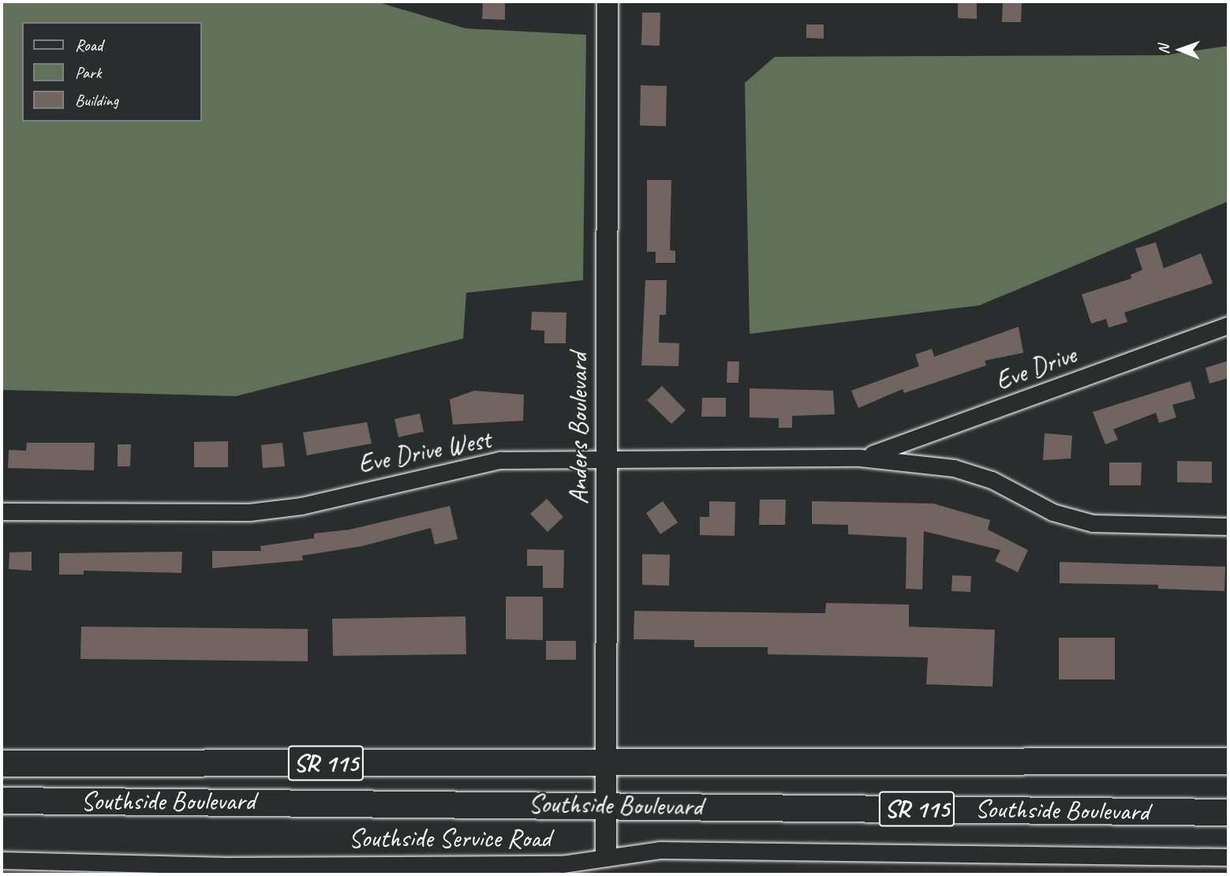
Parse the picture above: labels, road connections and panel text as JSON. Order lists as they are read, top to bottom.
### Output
{
  "streets": {
    "highway": ["SR 115", "Southside Boulevard"],
    "street": [
      "Eve Drive",
      "Anders Boulevard",
      "Eve Drive West",
      "Southside Service Road"
    ]
  },
  "crossings": [
    ["Eve Drive", "Eve Drive West"],
    ["Anders Boulevard", "Eve Drive West"],
    ["Anders Boulevard", "Southside Boulevard"],
    ["Anders Boulevard", "Southside Service Road"]
  ],
  "legend": ["Road", "Park", "Building"],
  "north": "left"
}
